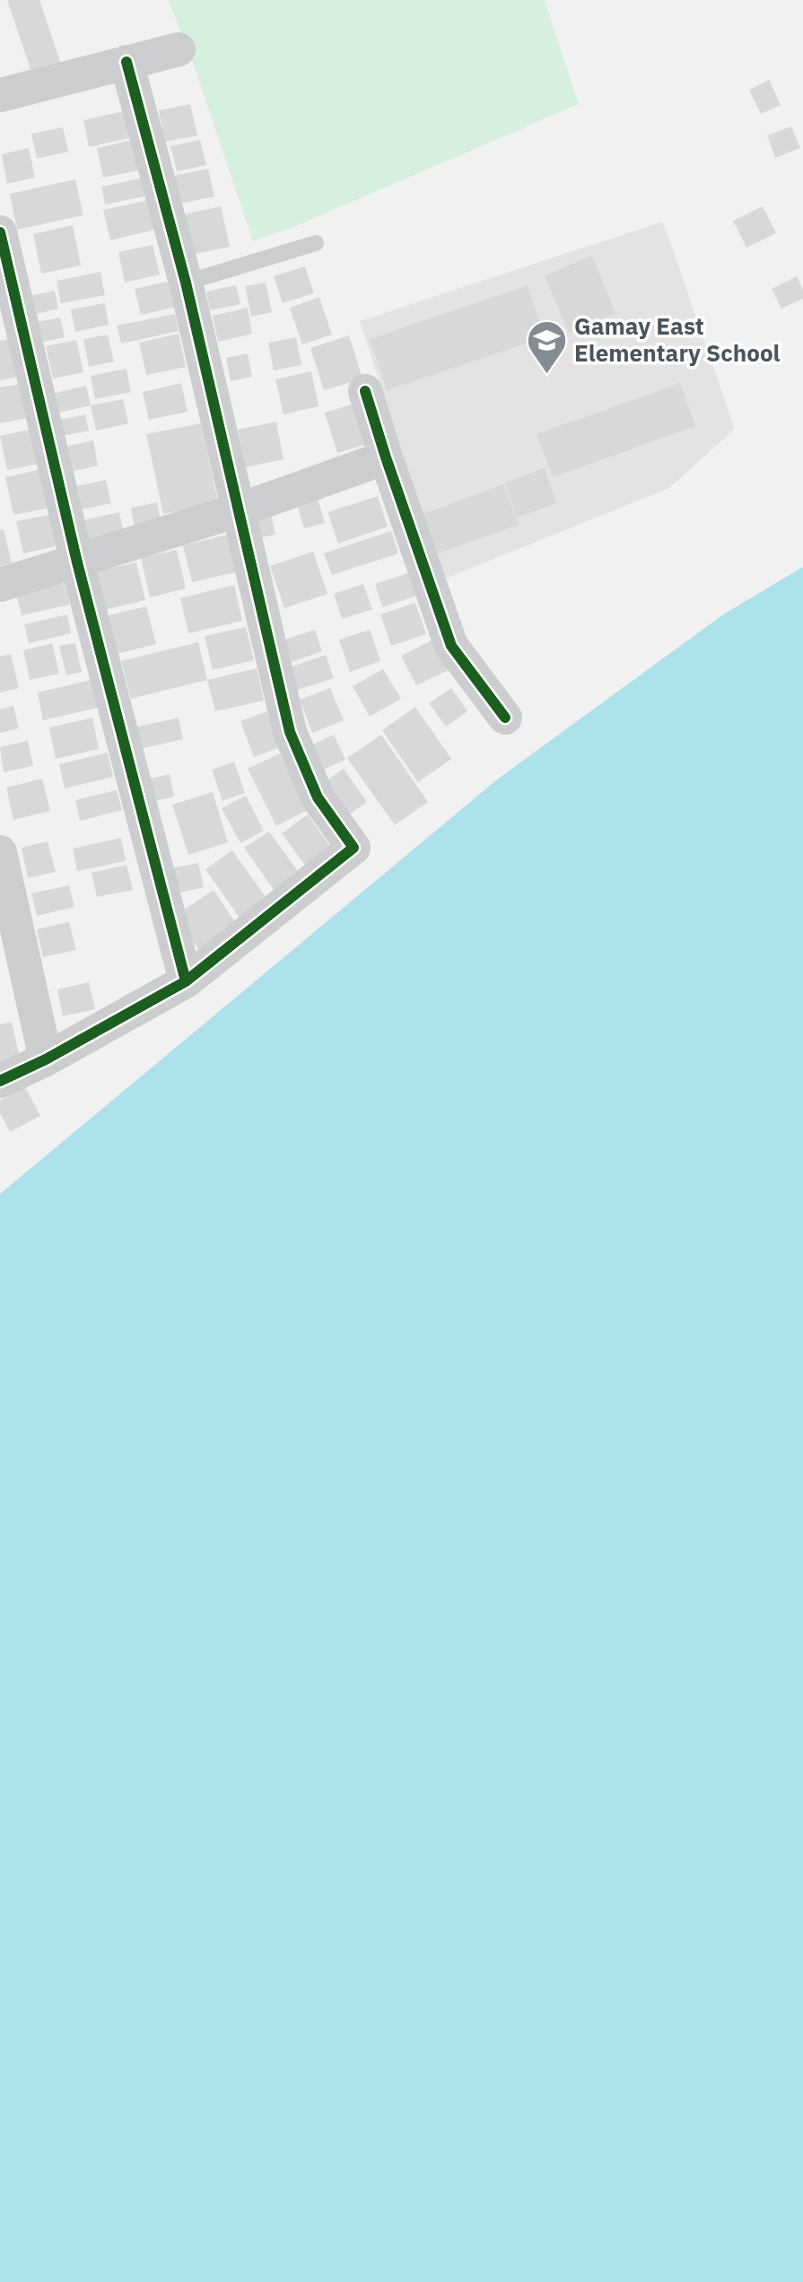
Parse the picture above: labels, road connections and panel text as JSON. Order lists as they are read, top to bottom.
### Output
{
  "places": {
    "school or university": ["Gamay East Elementary School"]
  }
}
